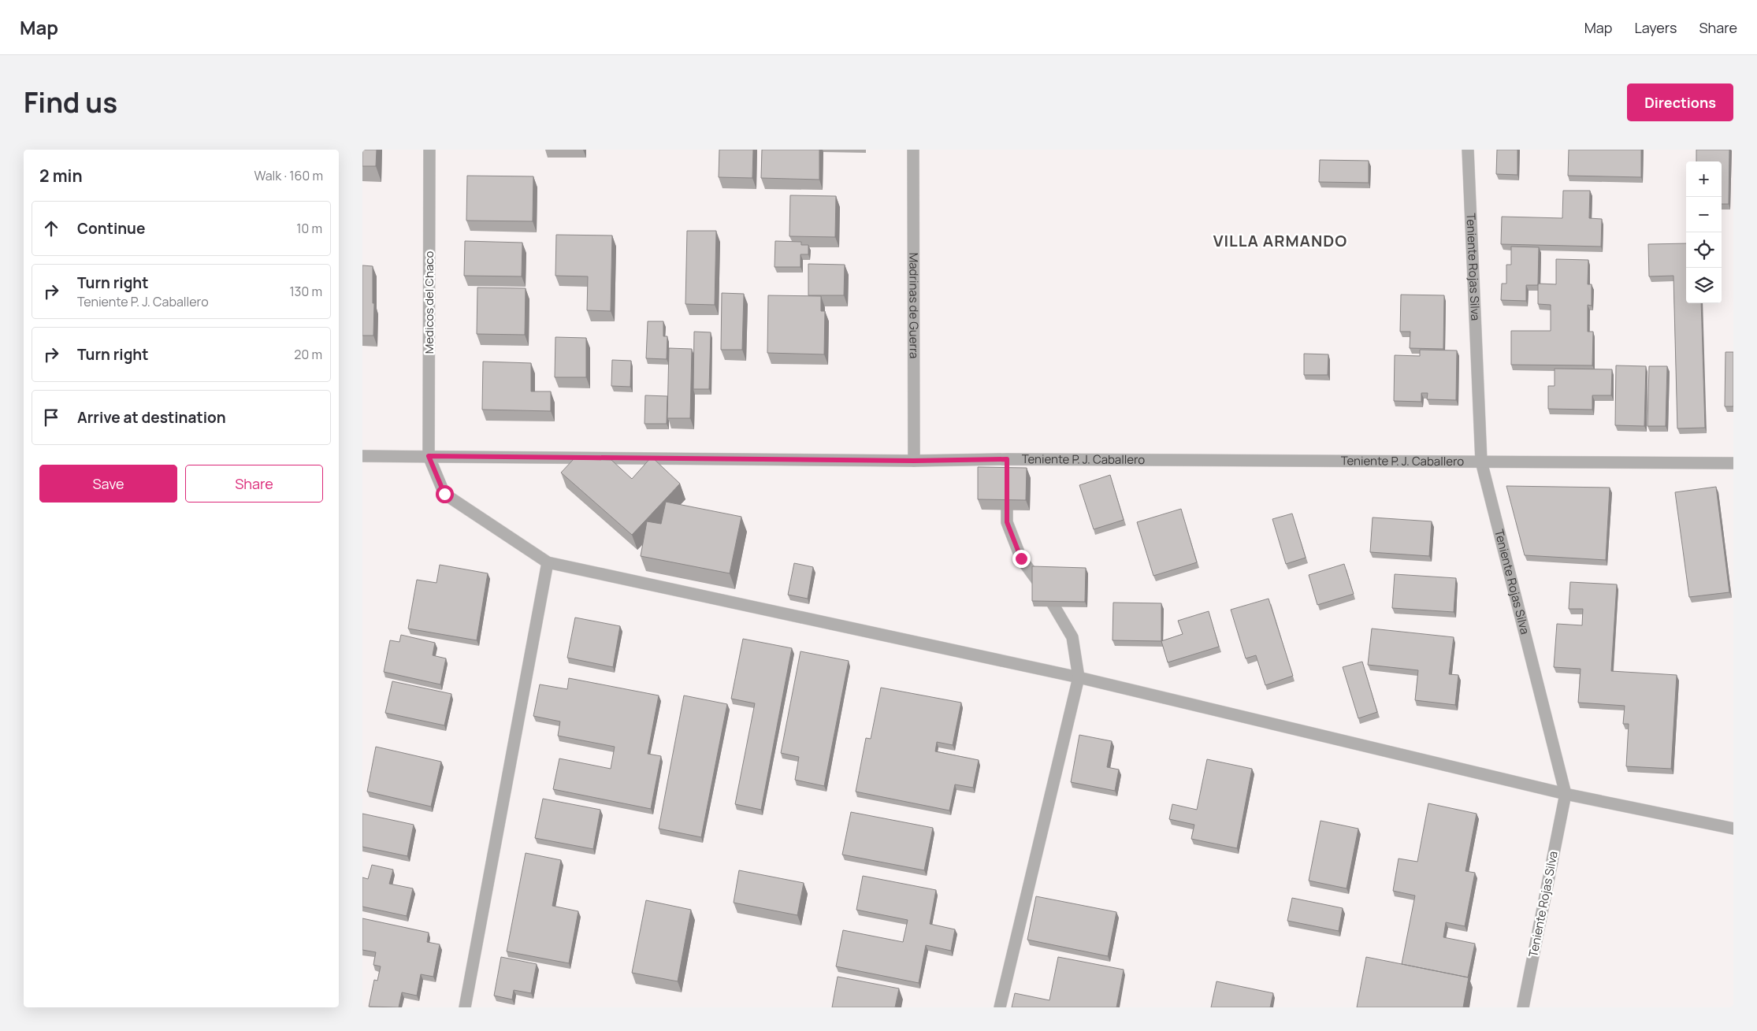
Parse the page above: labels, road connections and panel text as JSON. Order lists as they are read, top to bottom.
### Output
{
  "streets": {
    "street": [
      "Teniente Rojas Silva",
      "Medicos del Chaco",
      "Madrinas de Guerra",
      "Teniente P. J. Caballero"
    ]
  },
  "crossings": [
    ["Teniente Rojas Silva", "Teniente P. J. Caballero"],
    ["Medicos del Chaco", "Teniente P. J. Caballero"],
    ["Madrinas de Guerra", "Teniente P. J. Caballero"]
  ],
  "districts": ["VILLA ARMANDO"],
  "page": {
    "header": "Map",
    "nav": ["Map", "Layers", "Share"],
    "title": "Find us",
    "buttons": [
      "Directions",
      ["Save", "Share"]
    ],
    "heading": ["2 min", "Walk · 160 m"],
    "map_buttons": ["+", "−"],
    "list": [
      ["Continue", "10 m"],
      ["Turn right", "Teniente P. J. Caballero", "130 m"],
      ["Turn right", "20 m"],
      "Arrive at destination"
    ]
  }
}
